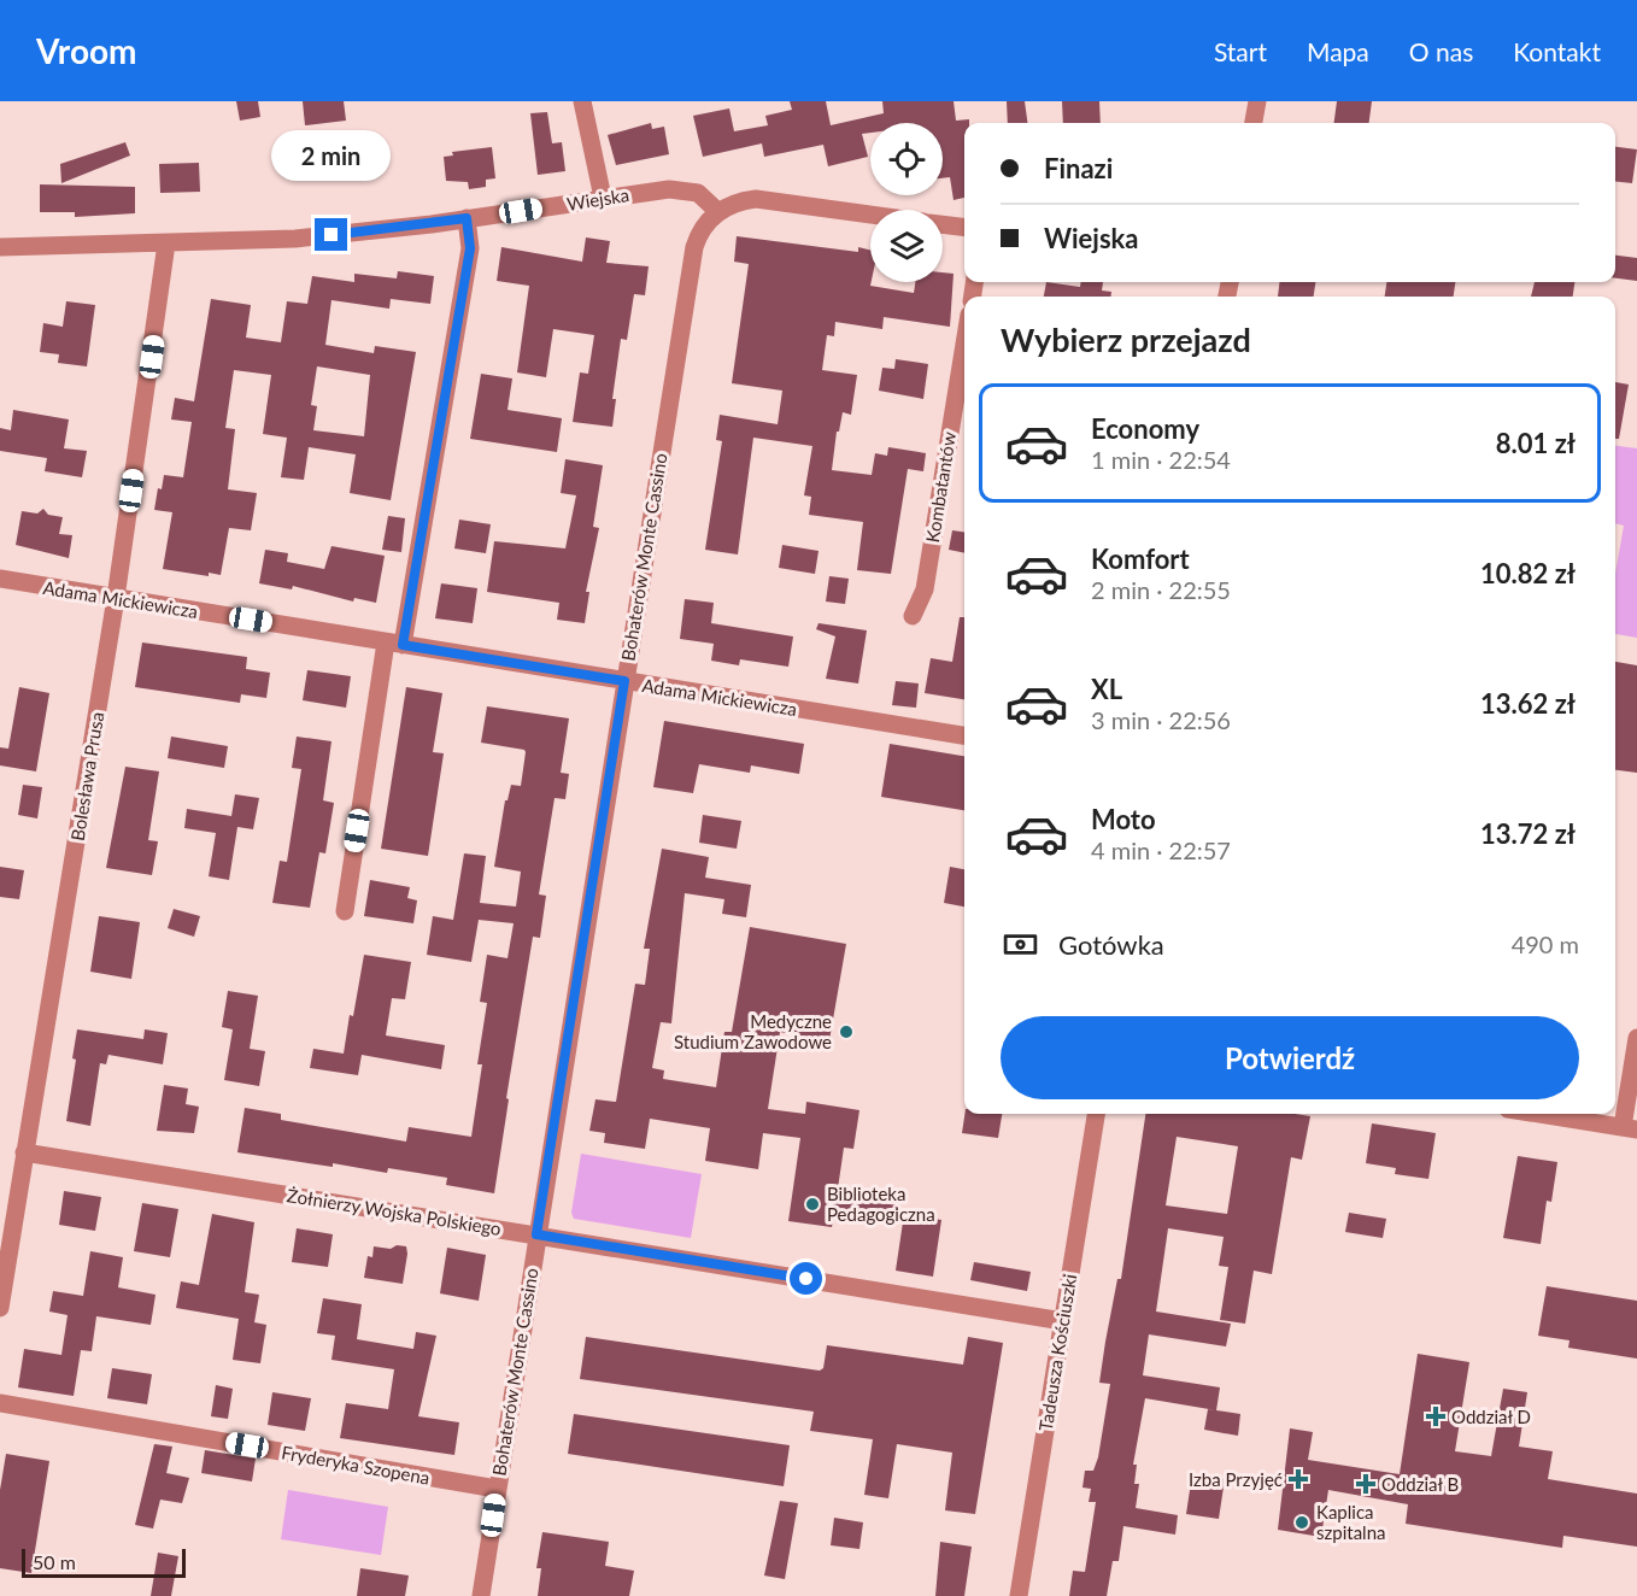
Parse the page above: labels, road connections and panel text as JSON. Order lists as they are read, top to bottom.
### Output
{
  "streets": {
    "street": [
      "Wiejska",
      "Kombatantów",
      "Bohaterów Monte Cassino",
      "Adama Mickiewicza",
      "Bolesława Prusa",
      "Żołnierzy Wojska Polskiego",
      "Tadeusza Kościuszki",
      "Fryderyka Szopena"
    ]
  },
  "crossings": [
    ["Wiejska", "Bohaterów Monte Cassino"],
    ["Wiejska", "Bolesława Prusa"],
    ["Bohaterów Monte Cassino", "Adama Mickiewicza"],
    ["Bohaterów Monte Cassino", "Żołnierzy Wojska Polskiego"],
    ["Bohaterów Monte Cassino", "Fryderyka Szopena"],
    ["Adama Mickiewicza", "Bolesława Prusa"],
    ["Bolesława Prusa", "Żołnierzy Wojska Polskiego"],
    ["Żołnierzy Wojska Polskiego", "Tadeusza Kościuszki"]
  ],
  "places": {
    "other": ["Medyczne Studium Zawodowe", "Biblioteka Pedagogiczna", "Kaplica szpitalna"],
    "health": ["Oddział D", "Izba Przyjęć", "Oddział B"]
  },
  "scale_bar": "50 m",
  "page": {
    "header": "Vroom",
    "nav": [
      "Start",
      "Mapa",
      "O nas",
      "Kontakt"
    ],
    "banner": ["Finazi", "Wiejska"],
    "bubble": "2 min",
    "heading": "Wybierz przejazd",
    "list": [
      {
        "name": "Economy",
        "note": "1 min · 22:54",
        "value": "8.01 zł"
      },
      {
        "name": "Komfort",
        "note": "2 min · 22:55",
        "value": "10.82 zł"
      },
      {
        "name": "XL",
        "note": "3 min · 22:56",
        "value": "13.62 zł"
      },
      {
        "name": "Moto",
        "note": "4 min · 22:57",
        "value": "13.72 zł"
      }
    ],
    "pay": ["Gotówka", "490 m"],
    "buttons": "Potwierdź",
    "scale": "50 m"
  }
}
